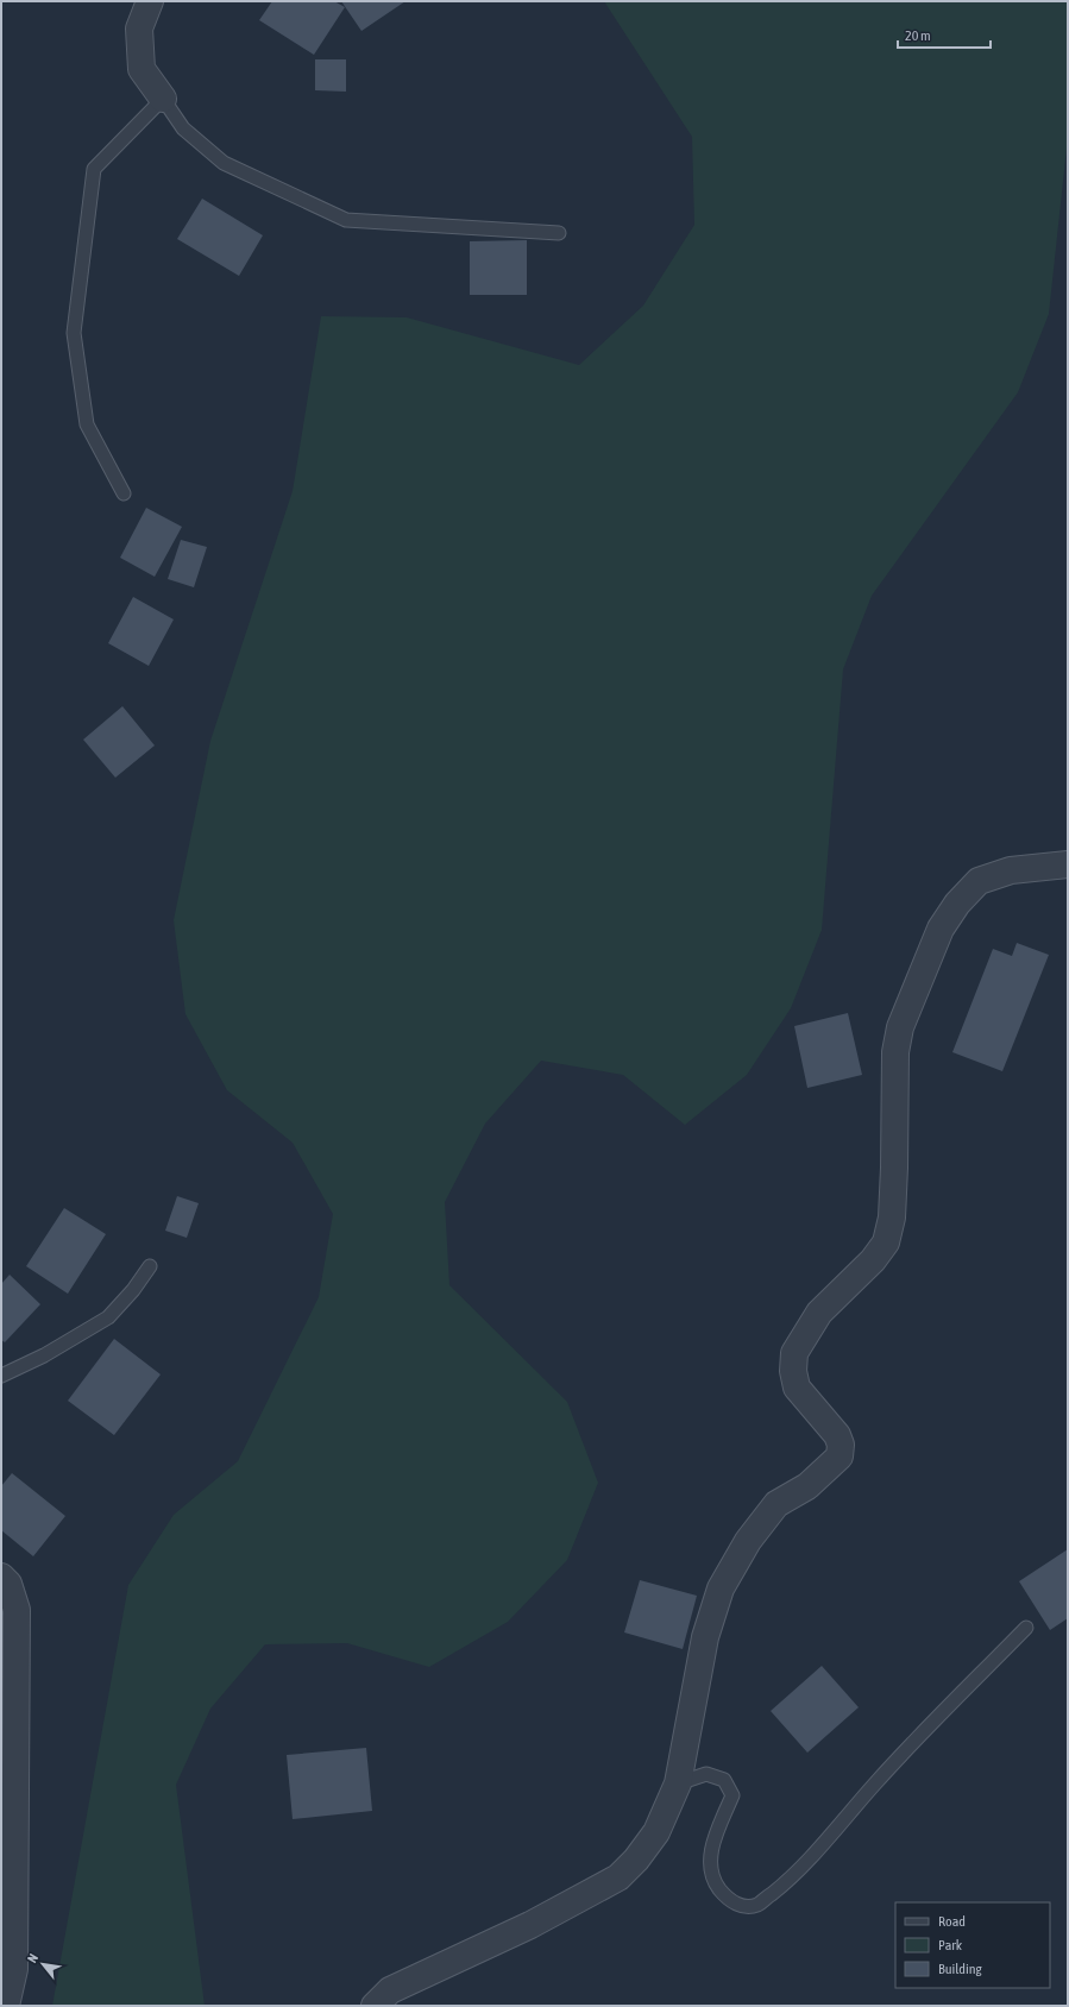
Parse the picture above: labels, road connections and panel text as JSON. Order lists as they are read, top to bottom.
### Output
{
  "legend": ["Road", "Park", "Building"],
  "scale_bar": "20 m",
  "north": "top left"
}
